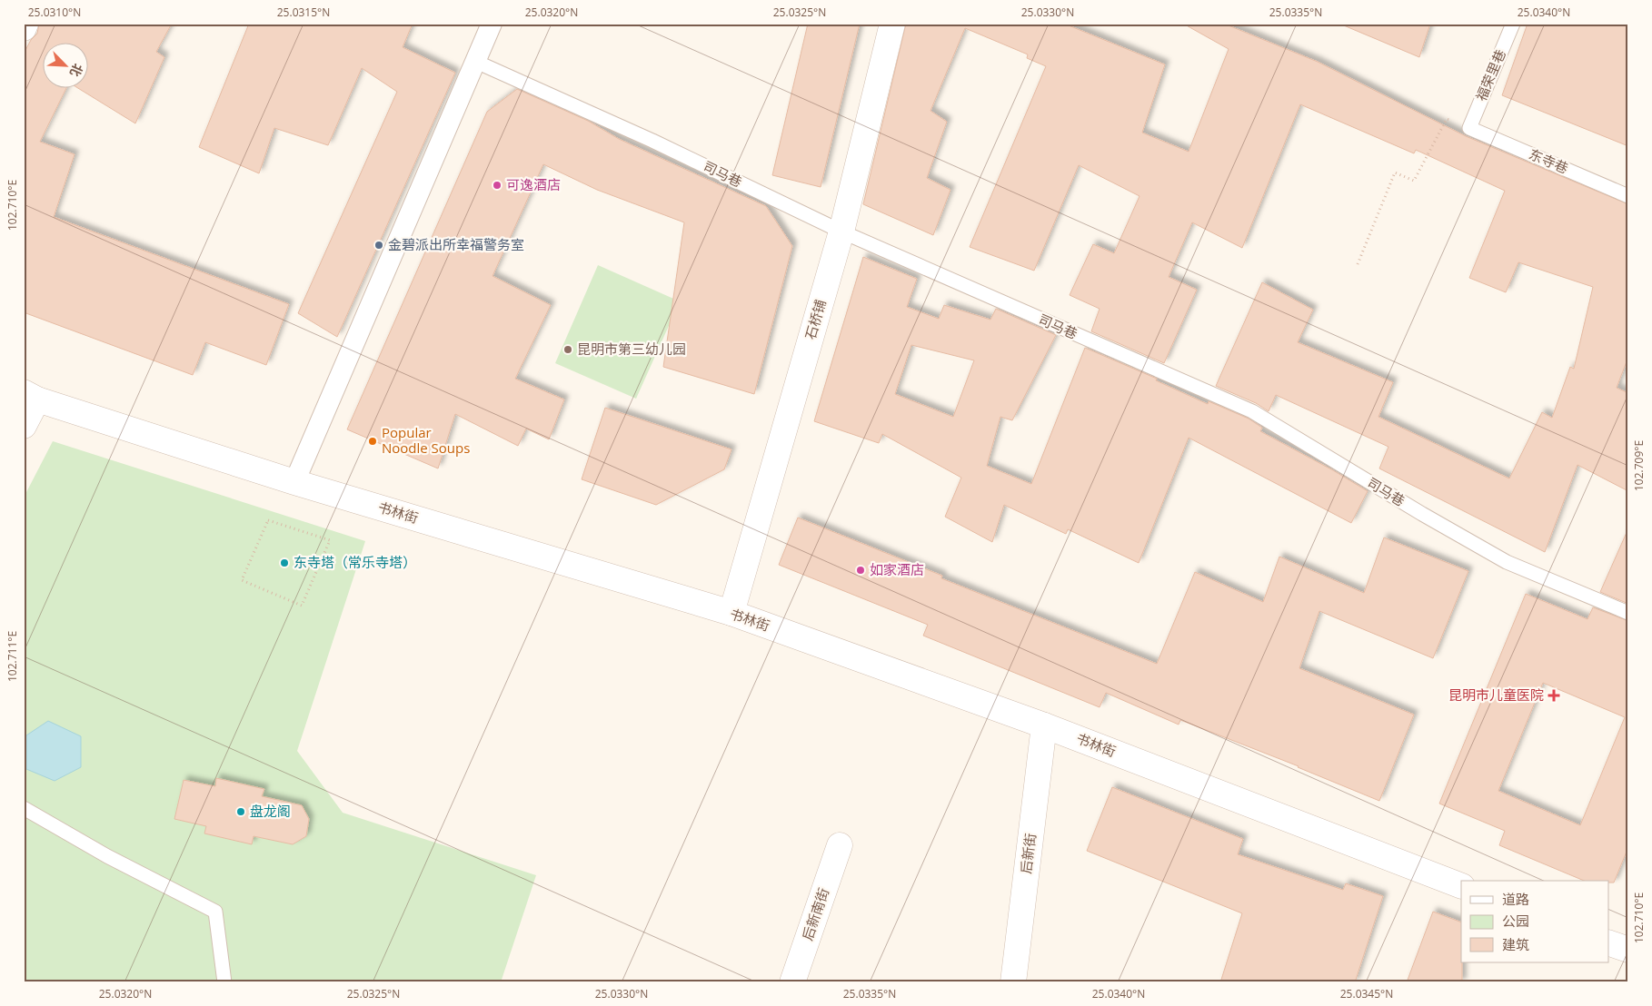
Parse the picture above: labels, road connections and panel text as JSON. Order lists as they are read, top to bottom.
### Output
{
  "streets": {
    "street": [
      "石桥铺",
      "书林街",
      "后新街",
      "后新南街"
    ],
    "lane": ["福荣里巷", "东寺巷", "司马巷"]
  },
  "crossings": [
    ["福荣里巷", "东寺巷"],
    ["司马巷", "石桥铺"],
    ["石桥铺", "书林街"],
    ["书林街", "后新街"]
  ],
  "places": {
    "other": [
      "可逸酒店",
      "金碧派出所幸福警务室",
      "昆明市第三幼儿园",
      "Popular Noodle Soups",
      "东寺塔（常乐寺塔）",
      "如家酒店",
      "盘龙阁"
    ],
    "health": ["昆明市儿童医院"]
  },
  "legend": ["道路", "公园", "建筑"],
  "north": "bottom right",
  "coordinates": [
    "25.0310°N",
    "25.0315°N",
    "25.0320°N",
    "25.0325°N",
    "25.0330°N",
    "25.0335°N",
    "25.0340°N",
    "102.710°E",
    "102.709°E",
    "102.711°E",
    "25.0345°N"
  ]
}
